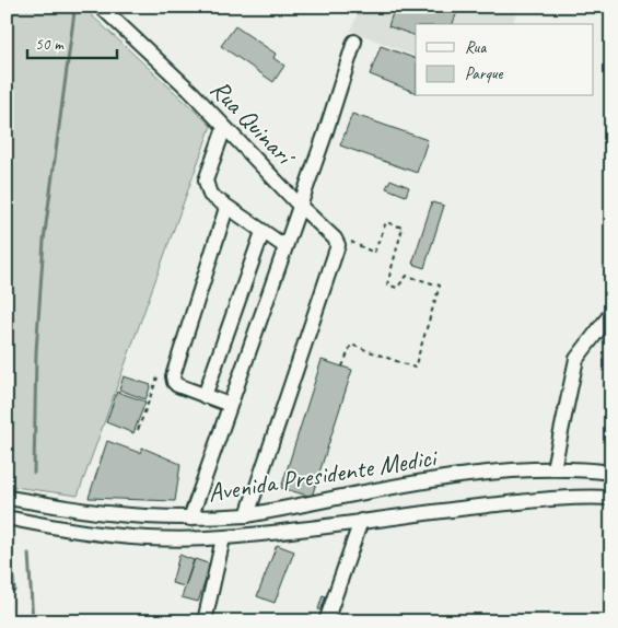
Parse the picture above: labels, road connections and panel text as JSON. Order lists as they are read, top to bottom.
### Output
{
  "streets": {
    "street": ["Rua Quinarí", "Avenida Presidente Medici"]
  },
  "legend": ["Rua", "Parque"],
  "scale_bar": "50 m"
}
